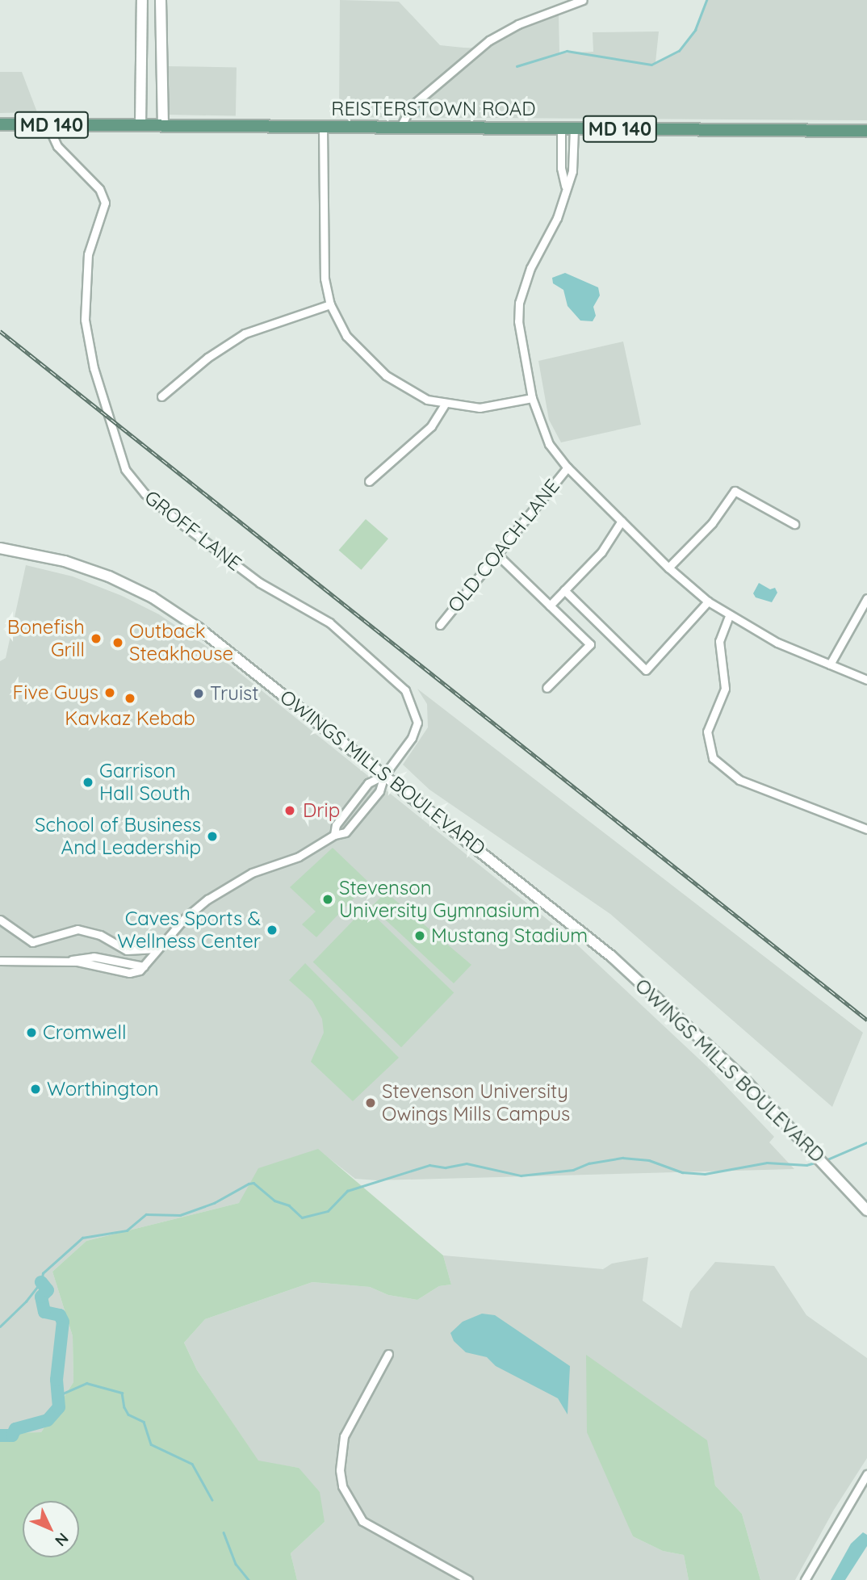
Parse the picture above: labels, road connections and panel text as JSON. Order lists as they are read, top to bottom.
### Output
{
  "streets": {
    "main road": ["REISTERSTOWN ROAD", "MD 140", "OWINGS MILLS BOULEVARD"],
    "street": ["GROFF LANE", "OLD COACH LANE"]
  },
  "crossings": [
    ["REISTERSTOWN ROAD", "GROFF LANE"],
    ["GROFF LANE", "OWINGS MILLS BOULEVARD"]
  ],
  "places": [
    "Bonefish Grill",
    "Outback Steakhouse",
    "Five Guys",
    "Truist",
    "Kavkaz Kebab",
    "Garrison Hall South",
    "Drip",
    "School of Business And Leadership",
    "Stevenson University Gymnasium",
    "Caves Sports & Wellness Center",
    "Mustang Stadium",
    "Cromwell",
    "Worthington",
    "Stevenson University Owings Mills Campus"
  ],
  "north": "bottom right"
}
